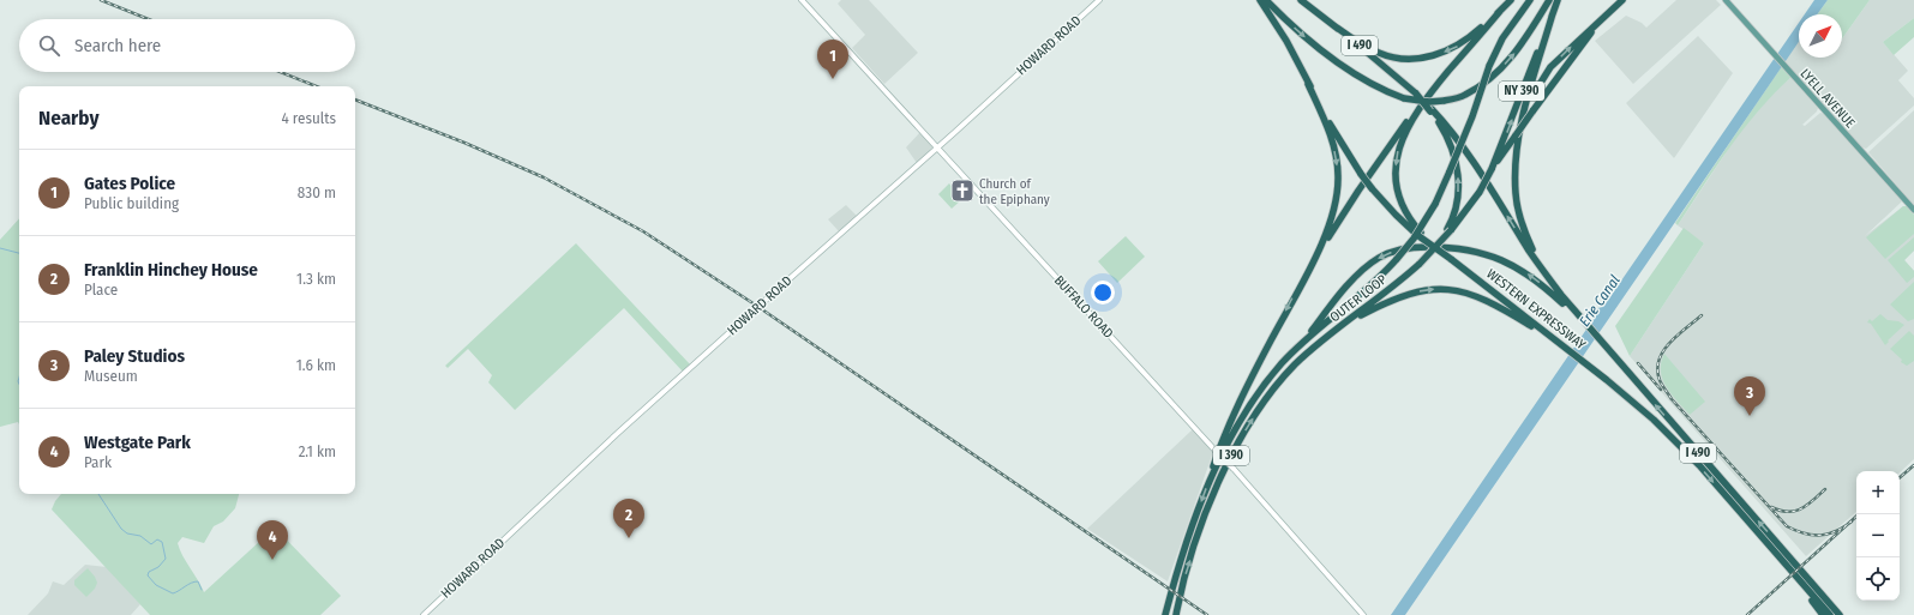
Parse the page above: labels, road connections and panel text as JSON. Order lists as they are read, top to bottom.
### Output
{
  "streets": {
    "highway": [
      "I 490",
      "NY 390",
      "OUTER LOOP",
      "WESTERN EXPRESSWAY",
      "I 390"
    ],
    "main road": ["HOWARD ROAD", "LYELL AVENUE", "BUFFALO ROAD"]
  },
  "crossings": [
    ["HOWARD ROAD", "BUFFALO ROAD"],
    ["NY 390", "OUTER LOOP"]
  ],
  "water": ["Erie Canal"],
  "places": {
    "church": ["Church of the Epiphany"]
  },
  "north": "top right",
  "page": {
    "search": "Search here",
    "pins": [
      "1",
      "3",
      "2",
      "4"
    ],
    "heading": ["Nearby", "4 results"],
    "list": [
      {
        "mark": "1",
        "name": "Gates Police",
        "note": "Public building",
        "value": "830 m"
      },
      {
        "mark": "2",
        "name": "Franklin Hinchey House",
        "note": "Place",
        "value": "1.3 km"
      },
      {
        "mark": "3",
        "name": "Paley Studios",
        "note": "Museum",
        "value": "1.6 km"
      },
      {
        "mark": "4",
        "name": "Westgate Park",
        "note": "Park",
        "value": "2.1 km"
      }
    ],
    "map_buttons": ["+", "−"]
  }
}
